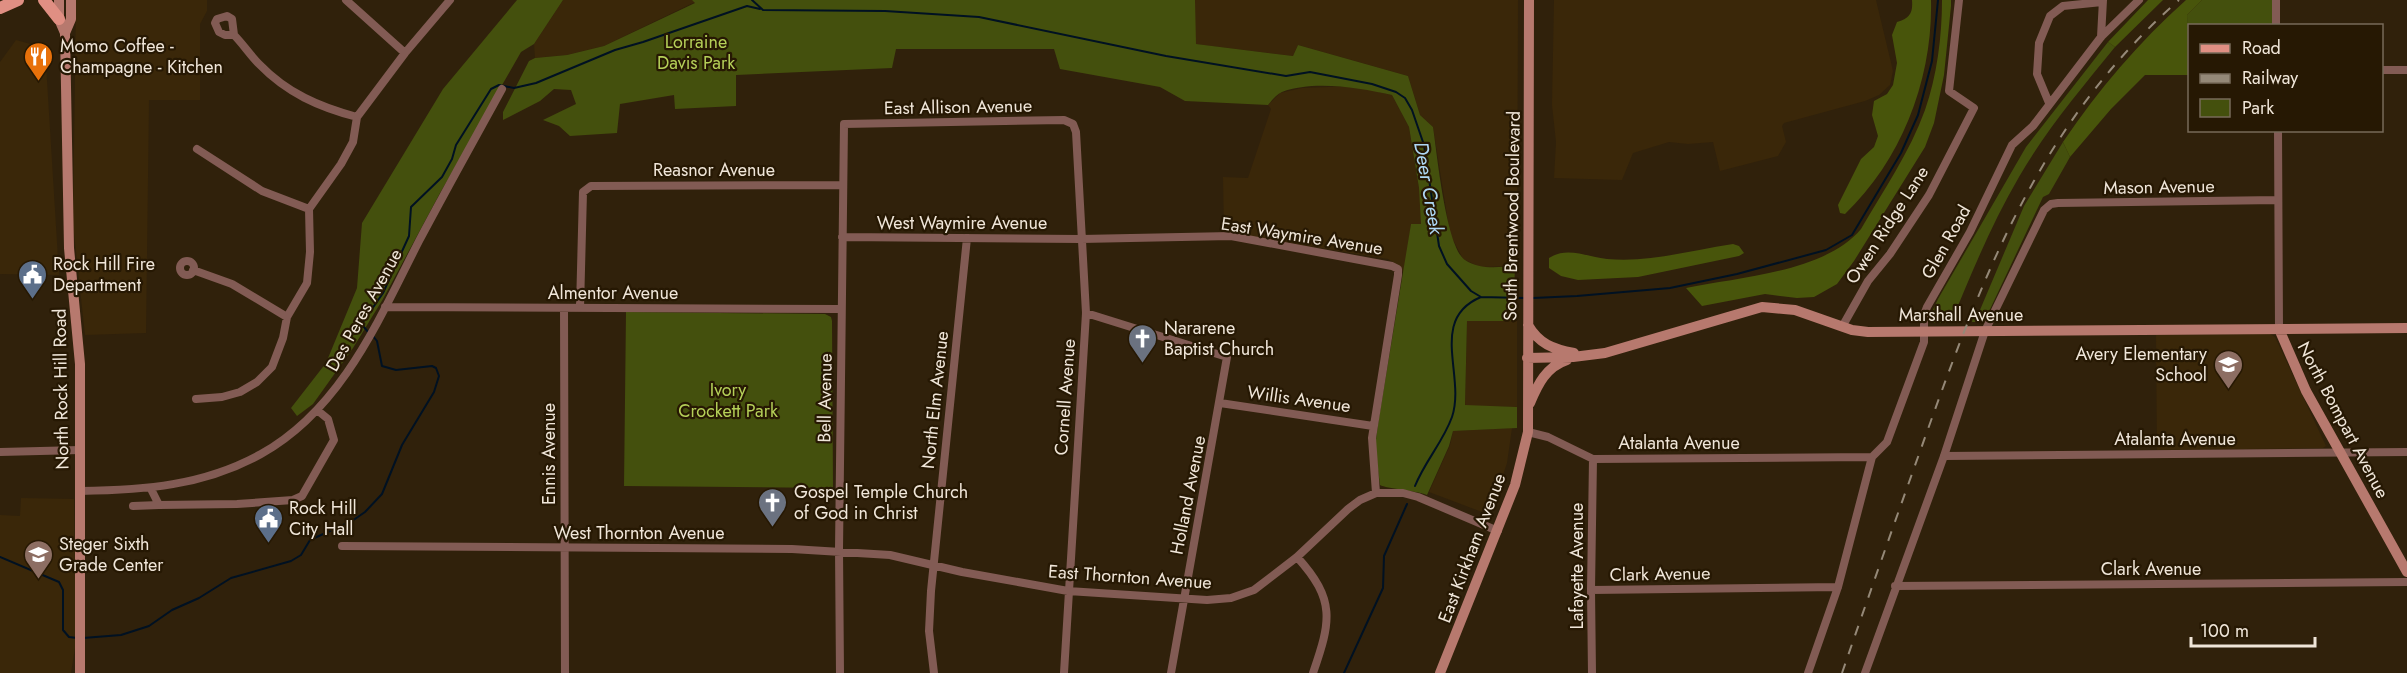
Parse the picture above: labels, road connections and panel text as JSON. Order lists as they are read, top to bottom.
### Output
{
  "streets": {
    "street": [
      "East Allison Avenue",
      "Reasnor Avenue",
      "Mason Avenue",
      "South Brentwood Boulevard",
      "West Waymire Avenue",
      "Owen Ridge Lane",
      "East Waymire Avenue",
      "Glen Road",
      "Almentor Avenue",
      "Des Peres Avenue",
      "Marshall Avenue",
      "North Rock Hill Road",
      "Cornell Avenue",
      "Bell Avenue",
      "Willis Avenue",
      "North Elm Avenue",
      "North Bompart Avenue",
      "Atalanta Avenue",
      "Ennis Avenue",
      "Holland Avenue",
      "West Thornton Avenue",
      "East Kirkham Avenue",
      "Lafayette Avenue",
      "Clark Avenue",
      "East Thornton Avenue"
    ]
  },
  "crossings": [
    ["East Allison Avenue", "Cornell Avenue"],
    ["East Allison Avenue", "Bell Avenue"],
    ["Reasnor Avenue", "Almentor Avenue"],
    ["Reasnor Avenue", "Bell Avenue"],
    ["Mason Avenue", "Marshall Avenue"],
    ["Mason Avenue", "North Bompart Avenue"],
    ["South Brentwood Boulevard", "Marshall Avenue"],
    ["South Brentwood Boulevard", "Atalanta Avenue"],
    ["South Brentwood Boulevard", "East Kirkham Avenue"],
    ["West Waymire Avenue", "East Waymire Avenue"],
    ["West Waymire Avenue", "Cornell Avenue"],
    ["West Waymire Avenue", "Bell Avenue"],
    ["West Waymire Avenue", "North Elm Avenue"],
    ["Owen Ridge Lane", "Marshall Avenue"],
    ["East Waymire Avenue", "Cornell Avenue"],
    ["East Waymire Avenue", "Willis Avenue"],
    ["East Waymire Avenue", "East Thornton Avenue"],
    ["Glen Road", "Marshall Avenue"],
    ["Glen Road", "Atalanta Avenue"],
    ["Glen Road", "Clark Avenue"],
    ["Almentor Avenue", "Des Peres Avenue"],
    ["Almentor Avenue", "Bell Avenue"],
    ["Almentor Avenue", "Ennis Avenue"],
    ["Des Peres Avenue", "North Rock Hill Road"],
    ["Marshall Avenue", "North Bompart Avenue"],
    ["Cornell Avenue", "Holland Avenue"],
    ["Cornell Avenue", "East Thornton Avenue"],
    ["Bell Avenue", "West Thornton Avenue"],
    ["Willis Avenue", "Holland Avenue"],
    ["North Elm Avenue", "West Thornton Avenue"],
    ["North Elm Avenue", "East Thornton Avenue"],
    ["North Bompart Avenue", "Atalanta Avenue"],
    ["Atalanta Avenue", "East Kirkham Avenue"],
    ["Atalanta Avenue", "Lafayette Avenue"],
    ["Ennis Avenue", "West Thornton Avenue"],
    ["Holland Avenue", "East Thornton Avenue"],
    ["West Thornton Avenue", "East Thornton Avenue"],
    ["East Kirkham Avenue", "East Thornton Avenue"],
    ["Lafayette Avenue", "Clark Avenue"]
  ],
  "water": ["Deer Creek"],
  "parks": ["Lorraine Davis Park", "Ivory Crockett Park"],
  "places": {
    "restaurant": ["Momo Coffee - Champagne - Kitchen"],
    "public building": ["Rock Hill Fire Department", "Rock Hill City Hall"],
    "church": ["Nararene Baptist Church", "Gospel Temple Church of God in Christ"],
    "school or university": ["Avery Elementary School", "Steger Sixth Grade Center"]
  },
  "legend": ["Road", "Railway", "Park"],
  "scale_bar": "100 m"
}
